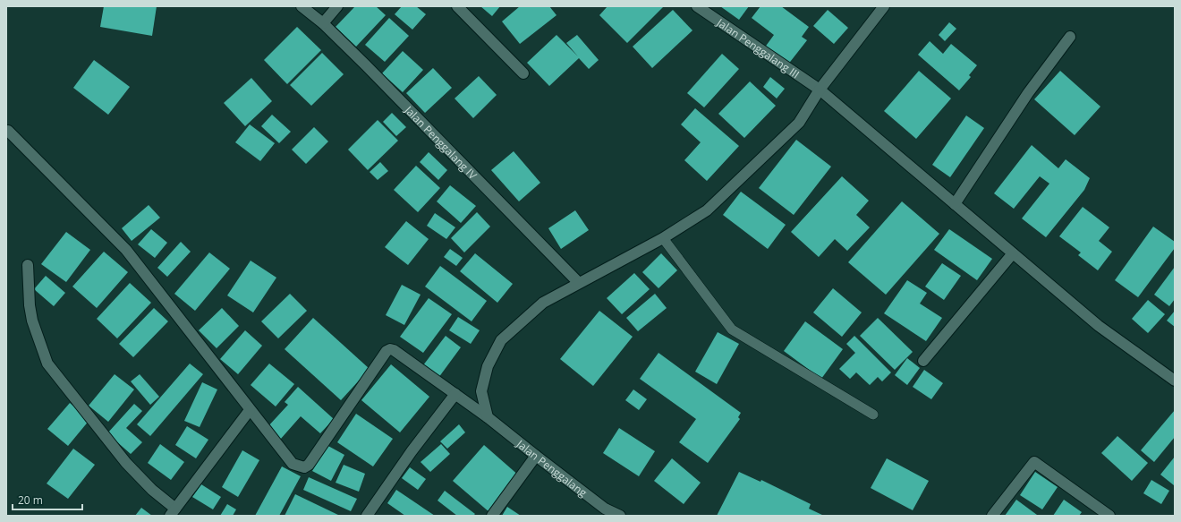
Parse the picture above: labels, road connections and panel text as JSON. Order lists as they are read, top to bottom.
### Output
{
  "streets": {
    "street": ["Jalan Penggalang III", "Jalan Penggalang IV", "Jalan Penggalang"]
  },
  "scale_bar": "20 m"
}
